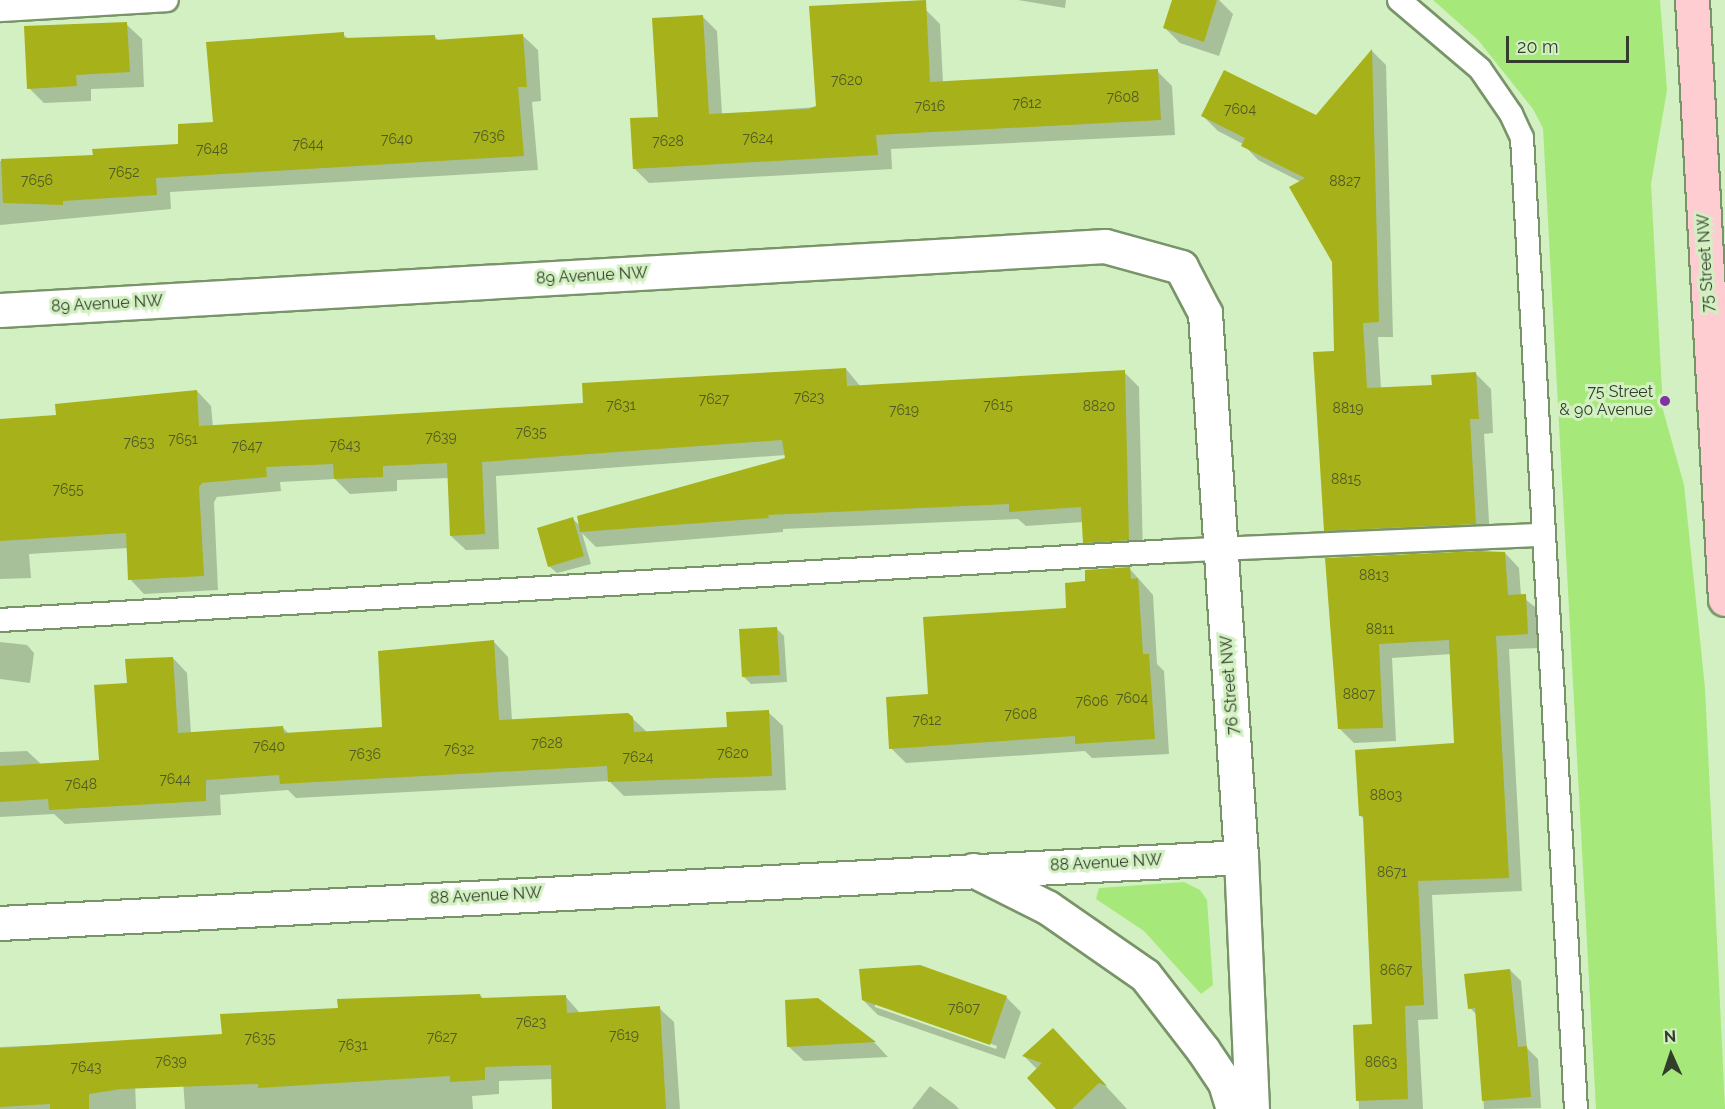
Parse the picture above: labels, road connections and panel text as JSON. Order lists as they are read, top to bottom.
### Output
{
  "streets": {
    "main road": ["75 Street NW"],
    "street": ["89 Avenue NW", "76 Street NW", "88 Avenue NW"]
  },
  "crossings": [
    ["89 Avenue NW", "76 Street NW"],
    ["76 Street NW", "88 Avenue NW"]
  ],
  "places": ["75 Street & 90 Avenue"],
  "house_numbers": [
    "7620",
    "7608",
    "7612",
    "7616",
    "7604",
    "7636",
    "7624",
    "7640",
    "7628",
    "7644",
    "7648",
    "7652",
    "7656",
    "8827",
    "7623",
    "7627",
    "7631",
    "7615",
    "8820",
    "8819",
    "7619",
    "7635",
    "7639",
    "7651",
    "7653",
    "7643",
    "7647",
    "8815",
    "7655",
    "8813",
    "8811",
    "8807",
    "7604",
    "7606",
    "7608",
    "7612",
    "7628",
    "7640",
    "7632",
    "7620",
    "7636",
    "7624",
    "7644",
    "7648",
    "8803",
    "8671",
    "8667",
    "7607",
    "7623",
    "7619",
    "7627",
    "7635",
    "7631",
    "7639",
    "8663",
    "7643"
  ],
  "scale_bar": "20 m",
  "north": "top"
}
